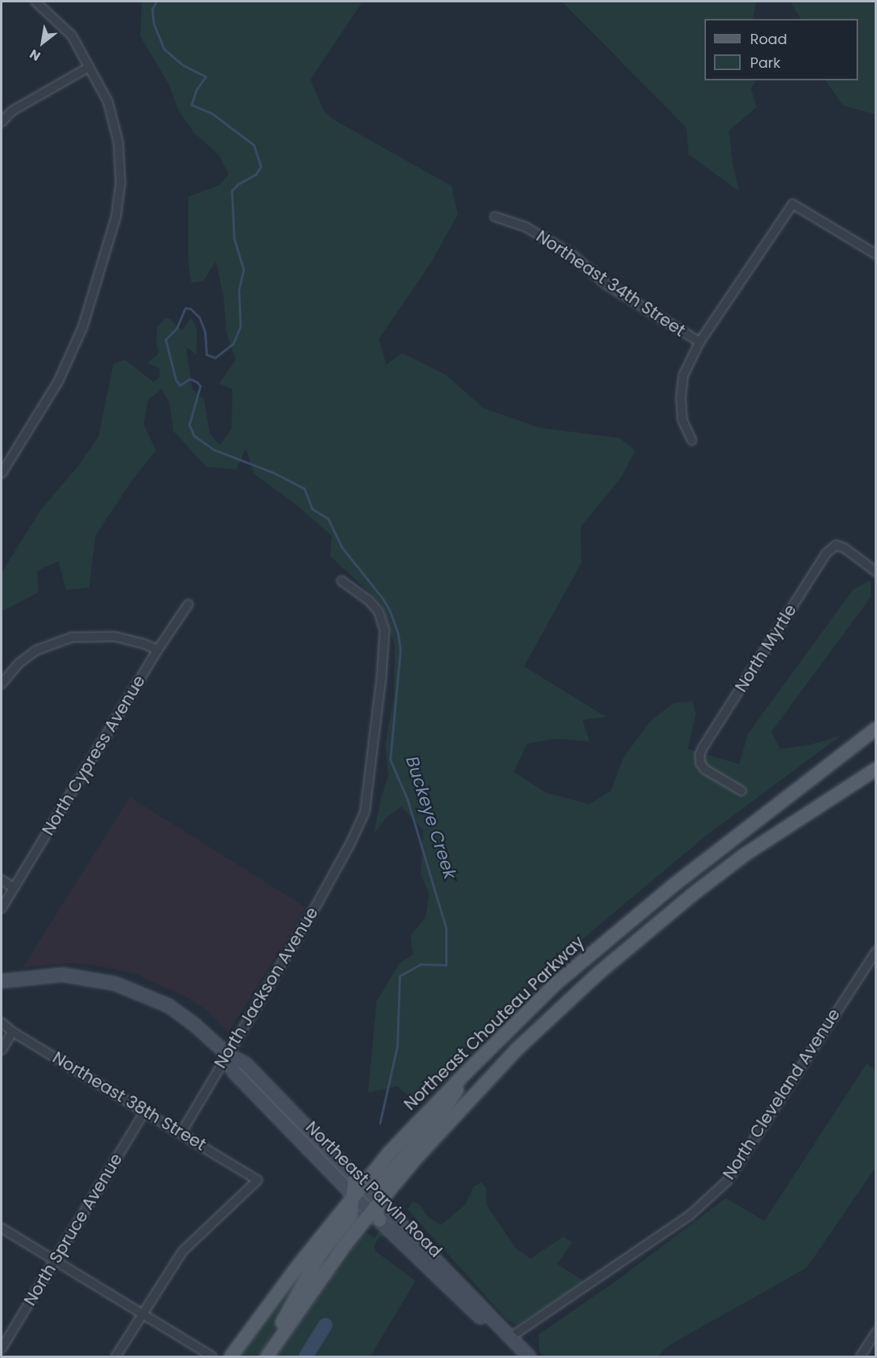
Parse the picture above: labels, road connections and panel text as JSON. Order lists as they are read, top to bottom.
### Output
{
  "streets": {
    "main road": ["Northeast Chouteau Parkway", "Northeast Parvin Road"],
    "street": [
      "Northeast 34th Street",
      "North Myrtle",
      "North Cypress Avenue",
      "North Jackson Avenue",
      "North Cleveland Avenue",
      "Northeast 38th Street",
      "North Spruce Avenue"
    ]
  },
  "crossings": [
    ["North Jackson Avenue", "Northeast 38th Street"],
    ["North Jackson Avenue", "Northeast Parvin Road"],
    ["Northeast Chouteau Parkway", "Northeast Parvin Road"],
    ["North Cleveland Avenue", "Northeast Parvin Road"],
    ["Northeast 38th Street", "North Spruce Avenue"]
  ],
  "water": ["Buckeye Creek"],
  "legend": ["Road", "Park"],
  "north": "bottom left"
}
